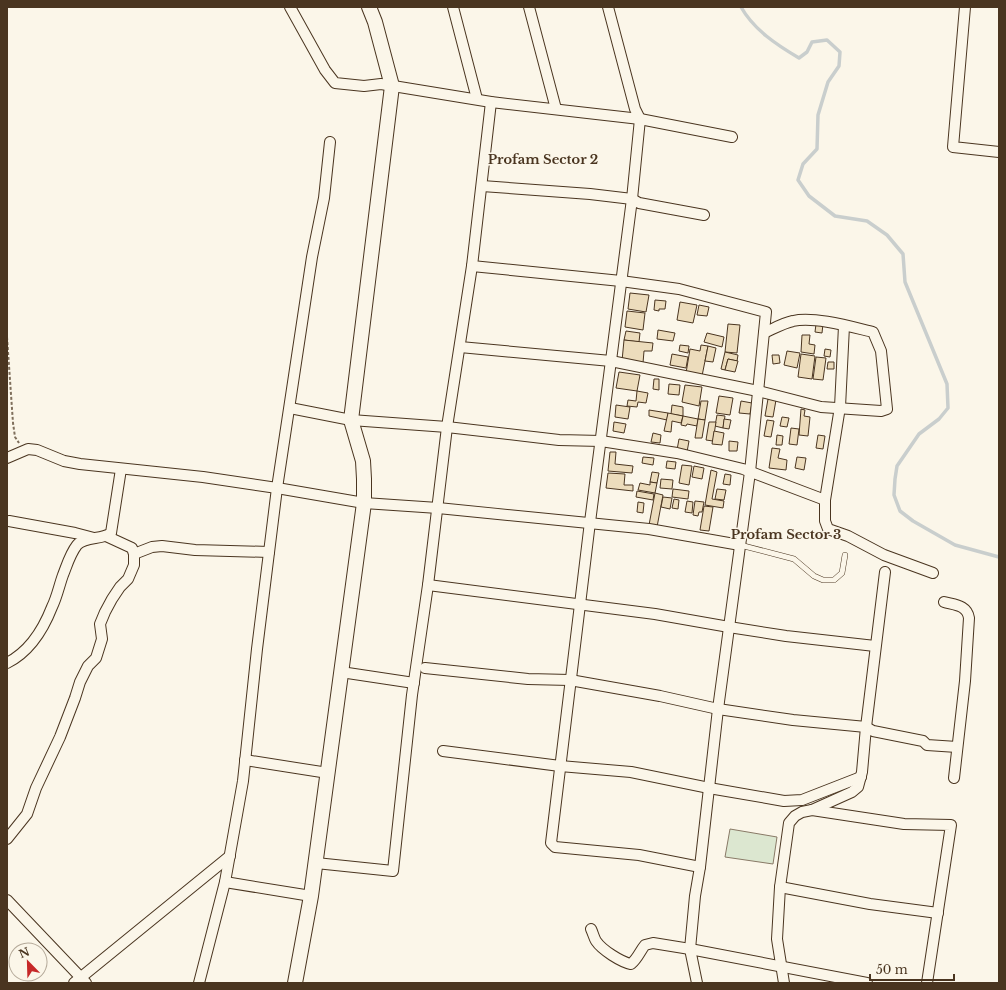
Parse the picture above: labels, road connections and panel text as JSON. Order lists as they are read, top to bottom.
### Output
{
  "districts": ["Profam Sector 2", "Profam Sector 3"],
  "scale_bar": "50 m",
  "north": "top left"
}
